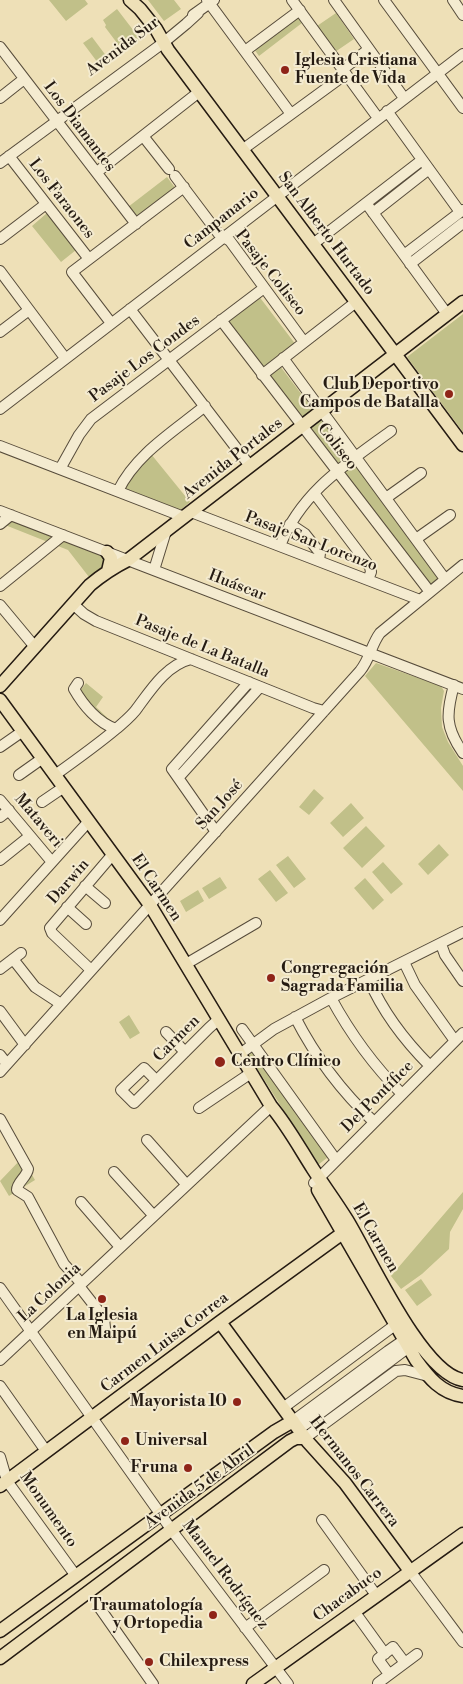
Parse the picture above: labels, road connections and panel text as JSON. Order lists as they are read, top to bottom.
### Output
{
  "streets": {
    "main road": [
      "San Alberto Hurtado",
      "Avenida Portales",
      "El Carmen",
      "Carmen Luisa Correa",
      "Hermanos Carrera",
      "Avenida 5 de Abril",
      "Chacabuco"
    ],
    "street": [
      "Avenida Sur",
      "Los Diamantes",
      "Los Faraones",
      "Campanario",
      "Pasaje Coliseo",
      "Pasaje Los Condes",
      "Coliseo",
      "Pasaje San Lorenzo",
      "Huáscar",
      "Pasaje de La Batalla",
      "San José",
      "Mataveri",
      "Darwin",
      "Carmen",
      "Del Pontífice",
      "La Colonia",
      "Monumento",
      "Manuel Rodríguez"
    ]
  },
  "crossings": [
    ["Avenida Sur", "Los Diamantes"],
    ["Avenida Sur", "Los Faraones"],
    ["Avenida Sur", "San Alberto Hurtado"],
    ["Campanario", "San Alberto Hurtado"],
    ["Campanario", "Pasaje Coliseo"],
    ["San Alberto Hurtado", "Avenida Portales"],
    ["Pasaje Coliseo", "Pasaje Los Condes"],
    ["Pasaje Los Condes", "Coliseo"],
    ["Pasaje Los Condes", "Pasaje San Lorenzo"],
    ["Coliseo", "Avenida Portales"],
    ["Coliseo", "San José"],
    ["Avenida Portales", "Pasaje San Lorenzo"],
    ["Avenida Portales", "Huáscar"],
    ["Avenida Portales", "Pasaje de La Batalla"],
    ["Pasaje San Lorenzo", "San José"],
    ["Huáscar", "San José"],
    ["Pasaje de La Batalla", "San José"],
    ["San José", "Darwin"],
    ["San José", "El Carmen"],
    ["Darwin", "El Carmen"],
    ["El Carmen", "Carmen"],
    ["El Carmen", "Del Pontífice"],
    ["El Carmen", "La Colonia"],
    ["El Carmen", "Carmen Luisa Correa"],
    ["La Colonia", "Manuel Rodríguez"],
    ["Carmen Luisa Correa", "Hermanos Carrera"],
    ["Carmen Luisa Correa", "Monumento"],
    ["Carmen Luisa Correa", "Manuel Rodríguez"],
    ["Hermanos Carrera", "Avenida 5 de Abril"],
    ["Hermanos Carrera", "Chacabuco"],
    ["Avenida 5 de Abril", "Monumento"],
    ["Avenida 5 de Abril", "Manuel Rodríguez"],
    ["Manuel Rodríguez", "Chacabuco"]
  ],
  "places": [
    "Iglesia Cristiana Fuente de Vida",
    "Club Deportivo Campos de Batalla",
    "Congregación Sagrada Familia",
    "Centro Clínico",
    "La Iglesia en Maipú",
    "Mayorista 10",
    "Universal",
    "Fruna",
    "Traumatología y Ortopedia",
    "Chilexpress"
  ]
}
